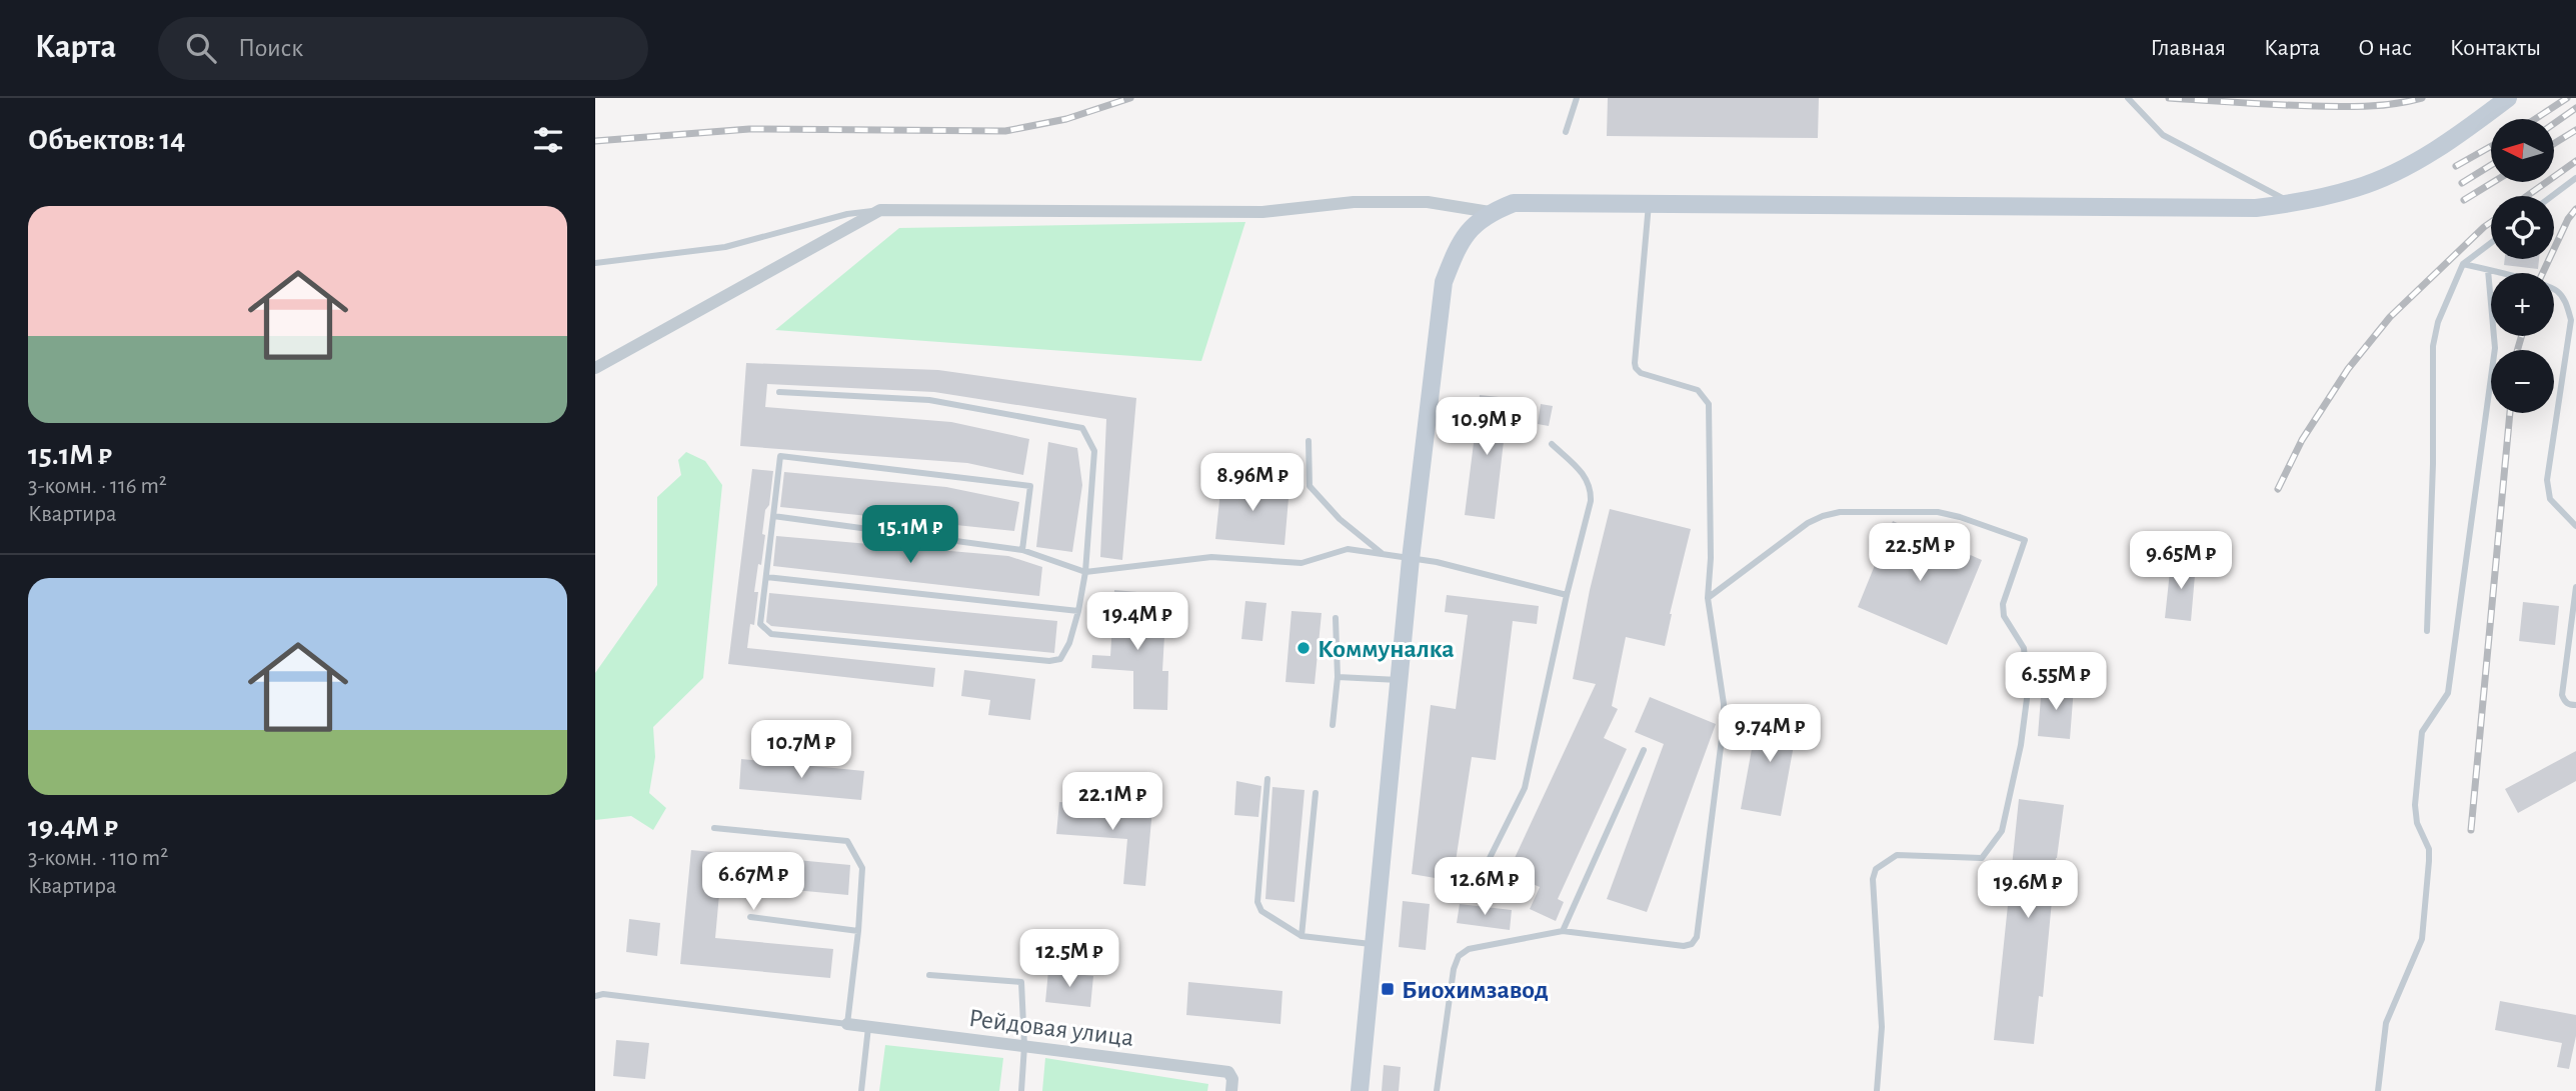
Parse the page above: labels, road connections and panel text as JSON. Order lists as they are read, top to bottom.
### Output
{
  "streets": {
    "street": ["Рейдовая улица"]
  },
  "places": {
    "other": ["Коммуналка"],
    "transit": ["Биохимзавод"]
  },
  "north": "left",
  "page": {
    "header": "Карта",
    "search": "Поиск",
    "nav": [
      "Главная",
      "Карта",
      "О нас",
      "Контакты"
    ],
    "heading": "Объектов: 14",
    "map_buttons": ["+", "−"],
    "list": [
      {
        "name": "15.1M ₽",
        "note": "3-комн. · 116 m² · Квартира"
      },
      {
        "name": "19.4M ₽",
        "note": "3-комн. · 110 m² · Квартира"
      }
    ],
    "price": [
      "10.9M ₽",
      "8.96M ₽",
      "15.1M ₽",
      "22.5M ₽",
      "9.65M ₽",
      "19.4M ₽",
      "6.55M ₽",
      "9.74M ₽",
      "10.7M ₽",
      "22.1M ₽",
      "6.67M ₽",
      "12.6M ₽",
      "19.6M ₽",
      "12.5M ₽"
    ]
  }
}
